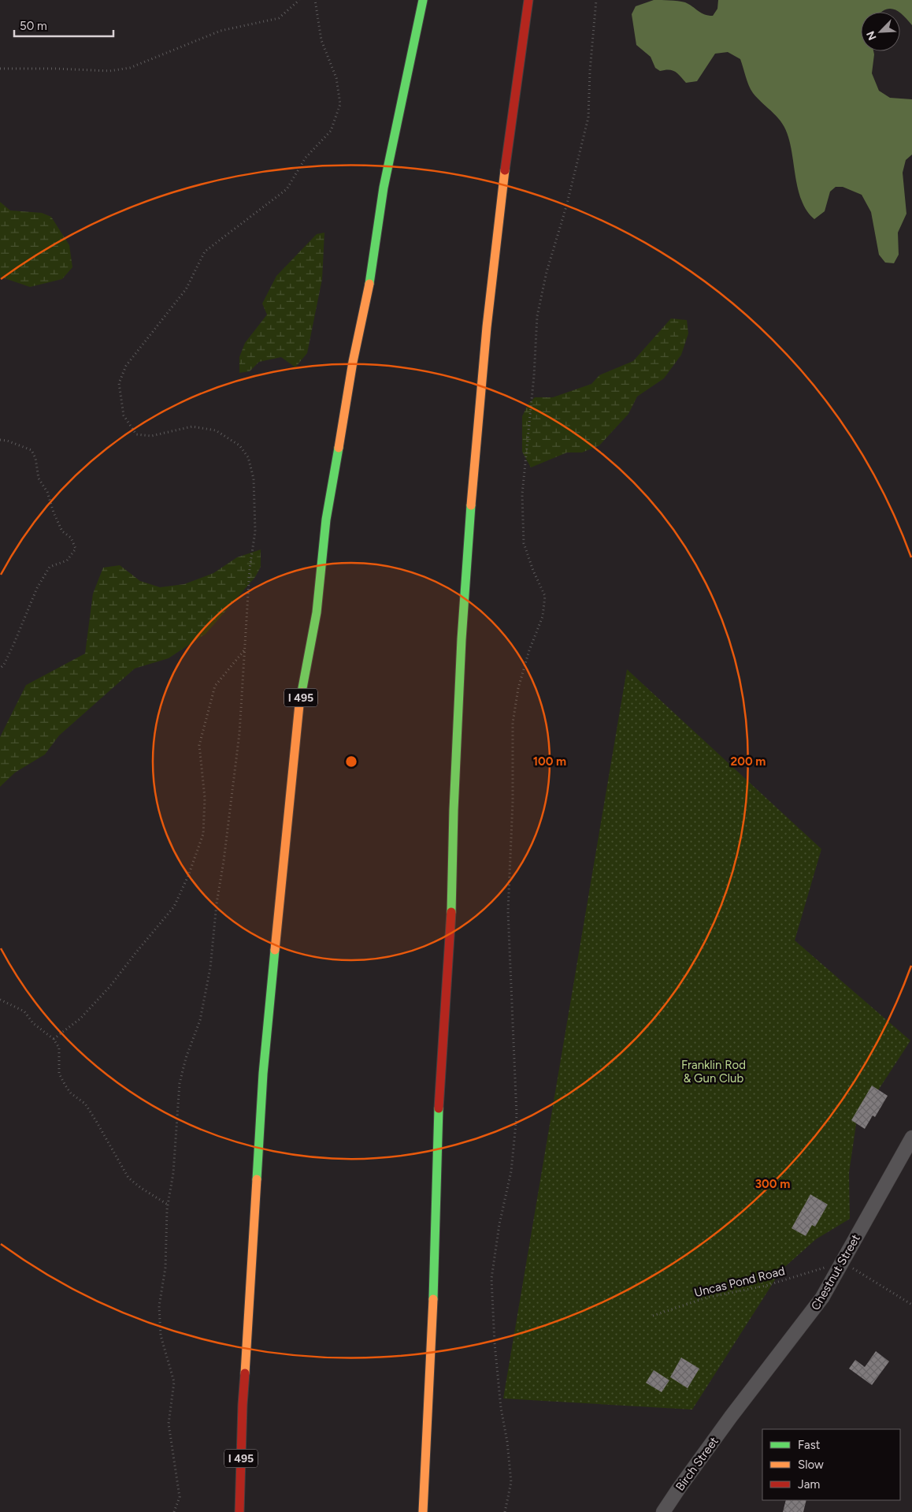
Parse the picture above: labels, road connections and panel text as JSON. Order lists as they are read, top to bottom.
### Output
{
  "streets": {
    "highway": ["I 495"],
    "street": ["Chestnut Street", "Birch Street"],
    "path": ["Uncas Pond Road"]
  },
  "crossings": [
    ["Chestnut Street", "Uncas Pond Road"],
    ["Chestnut Street", "Birch Street"]
  ],
  "parks": ["Franklin Rod & Gun Club"],
  "legend": ["Fast", "Slow", "Jam"],
  "scale_bar": "50 m",
  "north": "bottom left",
  "rings": ["100 m", "200 m", "300 m"]
}
